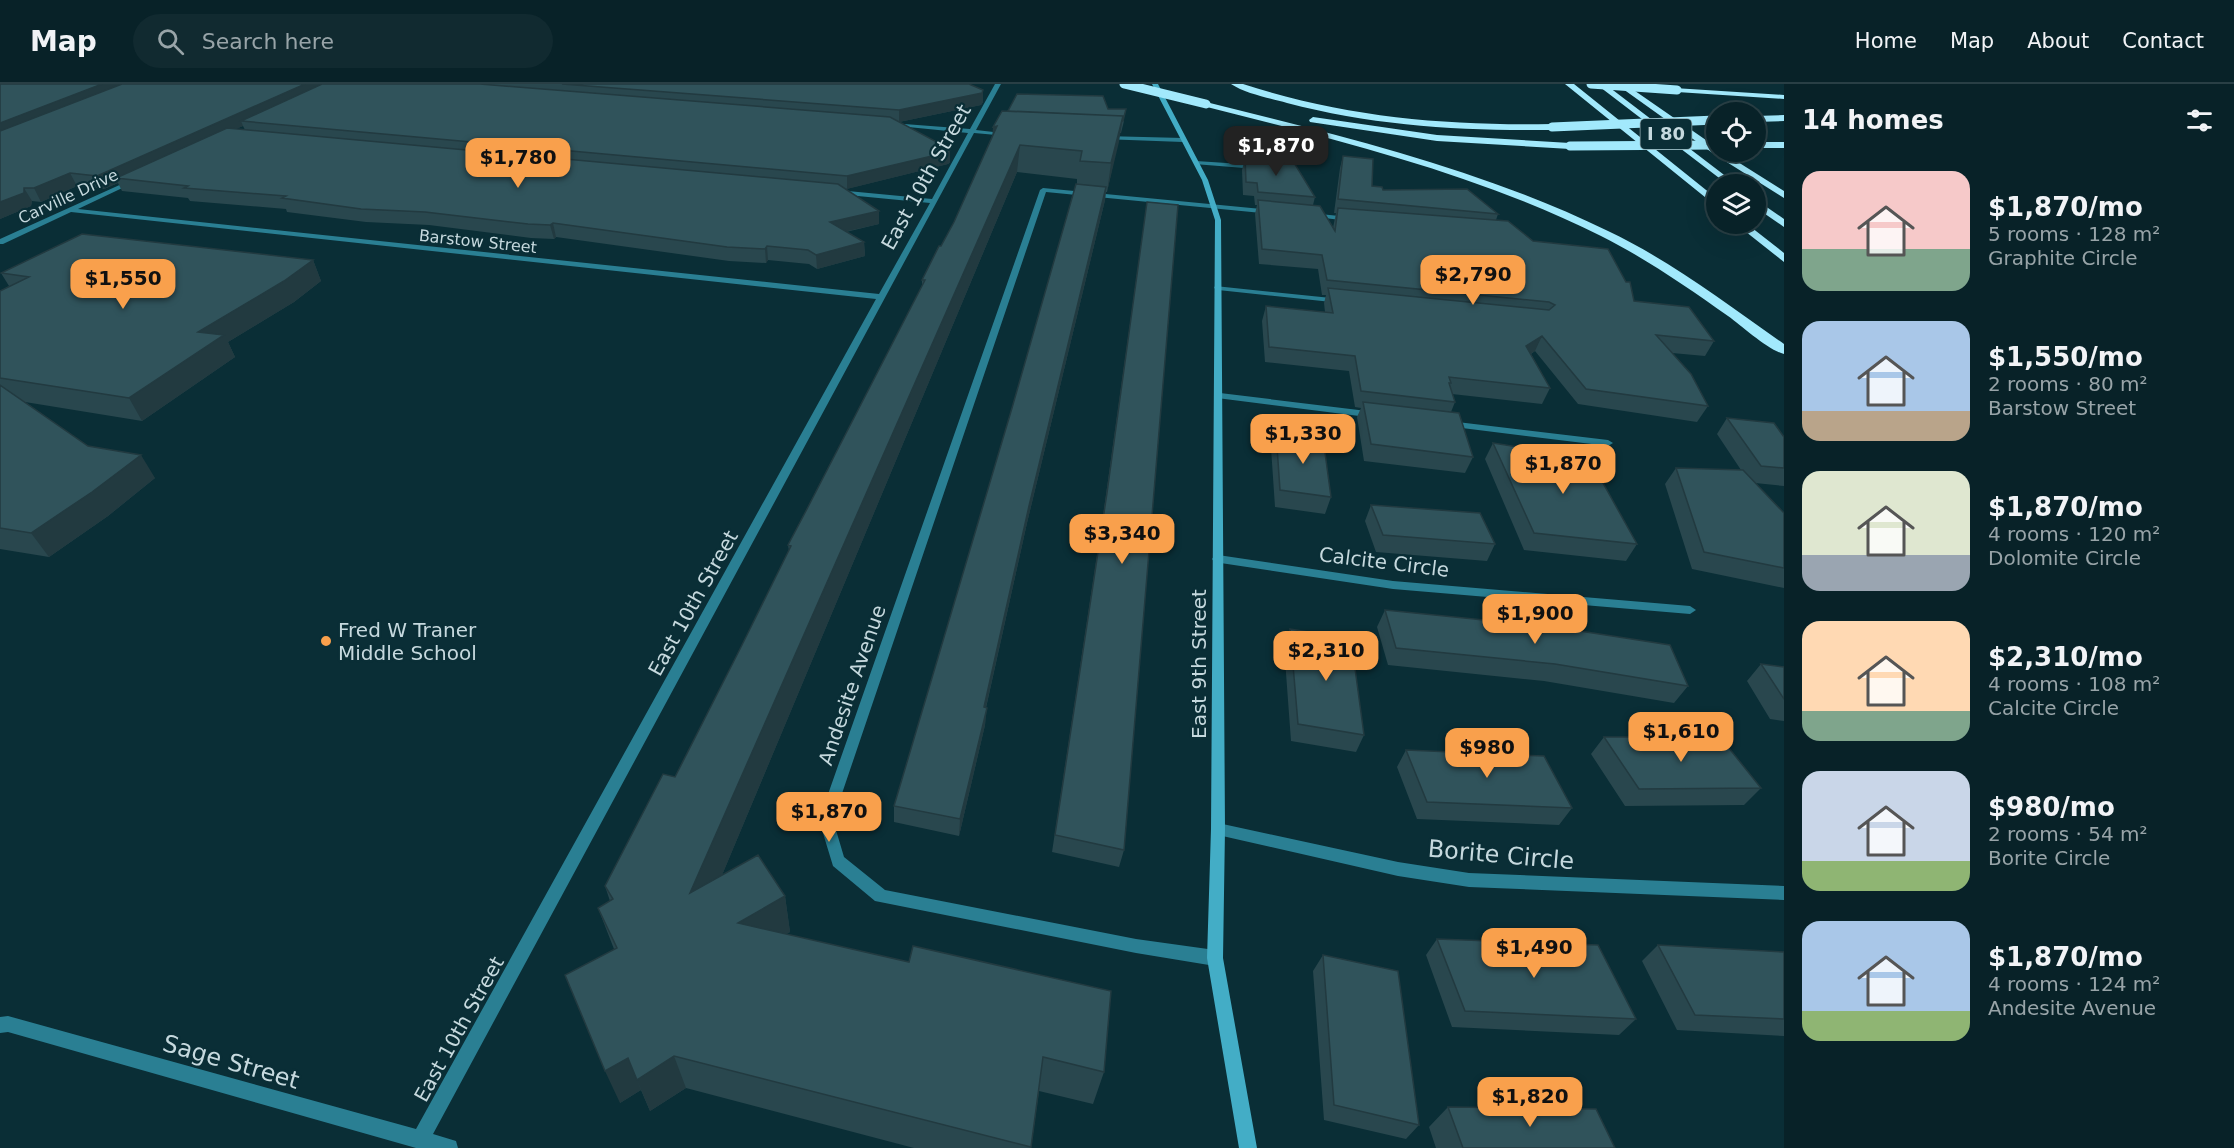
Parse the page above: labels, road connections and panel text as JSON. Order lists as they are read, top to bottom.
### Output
{
  "streets": {
    "highway": ["I 80"],
    "street": [
      "East 10th Street",
      "Carville Drive",
      "Barstow Street",
      "Calcite Circle",
      "East 9th Street",
      "Andesite Avenue",
      "Borite Circle",
      "Sage Street"
    ]
  },
  "crossings": [
    ["East 10th Street", "Barstow Street"],
    ["East 10th Street", "Sage Street"],
    ["Carville Drive", "Barstow Street"],
    ["Calcite Circle", "East 9th Street"],
    ["East 9th Street", "Andesite Avenue"],
    ["East 9th Street", "Borite Circle"]
  ],
  "places": ["Fred W Traner Middle School"],
  "page": {
    "header": "Map",
    "search": "Search here",
    "nav": [
      "Home",
      "Map",
      "About",
      "Contact"
    ],
    "heading": "14 homes",
    "price": [
      "$1,870",
      "$1,780",
      "$2,790",
      "$1,550",
      "$1,330",
      "$1,870",
      "$3,340",
      "$1,900",
      "$2,310",
      "$1,610",
      "$980",
      "$1,870",
      "$1,490",
      "$1,820"
    ],
    "list": [
      {
        "name": "$1,870/mo",
        "note": "5 rooms · 128 m² · Graphite Circle"
      },
      {
        "name": "$1,550/mo",
        "note": "2 rooms · 80 m² · Barstow Street"
      },
      {
        "name": "$1,870/mo",
        "note": "4 rooms · 120 m² · Dolomite Circle"
      },
      {
        "name": "$2,310/mo",
        "note": "4 rooms · 108 m² · Calcite Circle"
      },
      {
        "name": "$980/mo",
        "note": "2 rooms · 54 m² · Borite Circle"
      },
      {
        "name": "$1,870/mo",
        "note": "4 rooms · 124 m² · Andesite Avenue"
      }
    ]
  }
}
